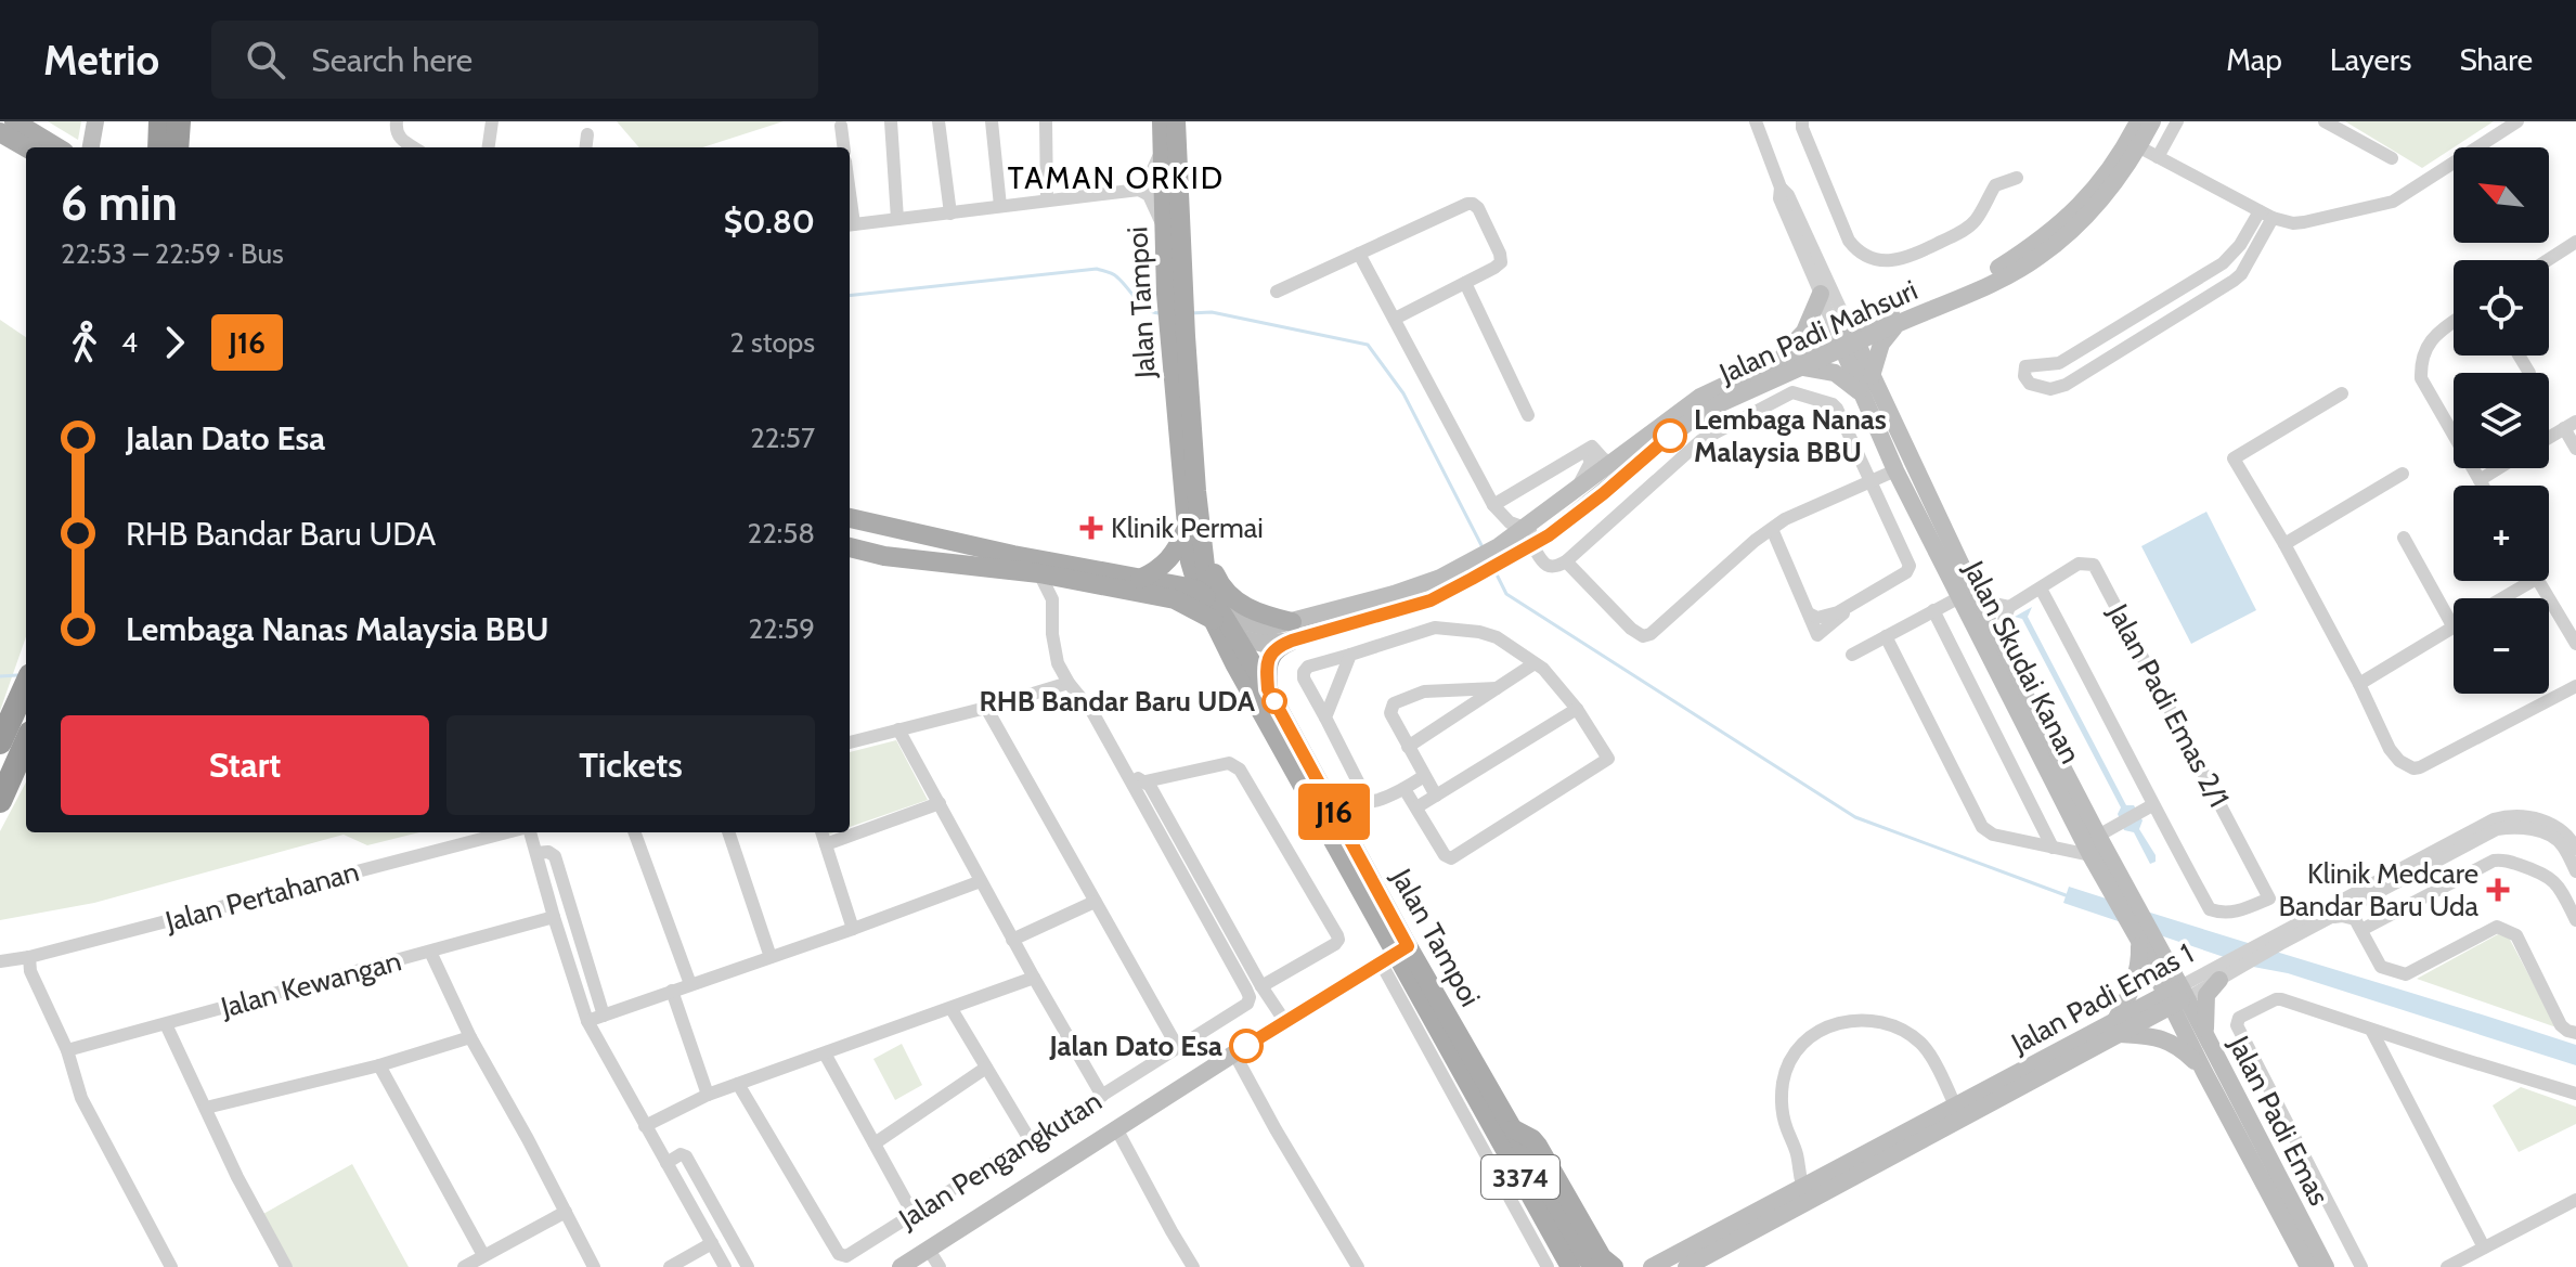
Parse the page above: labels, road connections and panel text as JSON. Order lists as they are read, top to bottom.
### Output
{
  "streets": {
    "main road": ["Jalan Tampoi", "3374"],
    "street": [
      "Jalan Padi Mahsuri",
      "Jalan Skudai Kanan",
      "Jalan Padi Emas 2/1",
      "Jalan Pertahanan",
      "Jalan Kewangan",
      "Jalan Padi Emas 1",
      "Jalan Padi Emas",
      "Jalan Pengangkutan"
    ]
  },
  "crossings": [
    ["Jalan Tampoi", "Jalan Padi Mahsuri"],
    ["Jalan Padi Mahsuri", "Jalan Skudai Kanan"],
    ["Jalan Skudai Kanan", "Jalan Padi Emas 1"],
    ["Jalan Skudai Kanan", "Jalan Padi Emas"],
    ["Jalan Padi Emas 1", "Jalan Padi Emas"]
  ],
  "districts": ["TAMAN ORKID"],
  "places": {
    "other": ["Lembaga Nanas Malaysia BBU", "RHB Bandar Baru UDA", "Jalan Dato Esa"],
    "health": ["Klinik Permai", "Klinik Medcare Bandar Baru Uda"]
  },
  "lines": ["bus line J16"],
  "north": "top left",
  "page": {
    "header": "Metrio",
    "search": "Search here",
    "nav": ["Map", "Layers", "Share"],
    "on_map": "J16",
    "map_buttons": ["+", "−"],
    "heading": ["6 min", "22:53 – 22:59 · Bus", "$0.80"],
    "legs": ["4", "J16", "2 stops"],
    "list": [
      {
        "name": "Jalan Dato Esa",
        "value": "22:57"
      },
      {
        "name": "RHB Bandar Baru UDA",
        "value": "22:58"
      },
      {
        "name": "Lembaga Nanas Malaysia BBU",
        "value": "22:59"
      }
    ],
    "buttons": ["Start", "Tickets"]
  }
}
